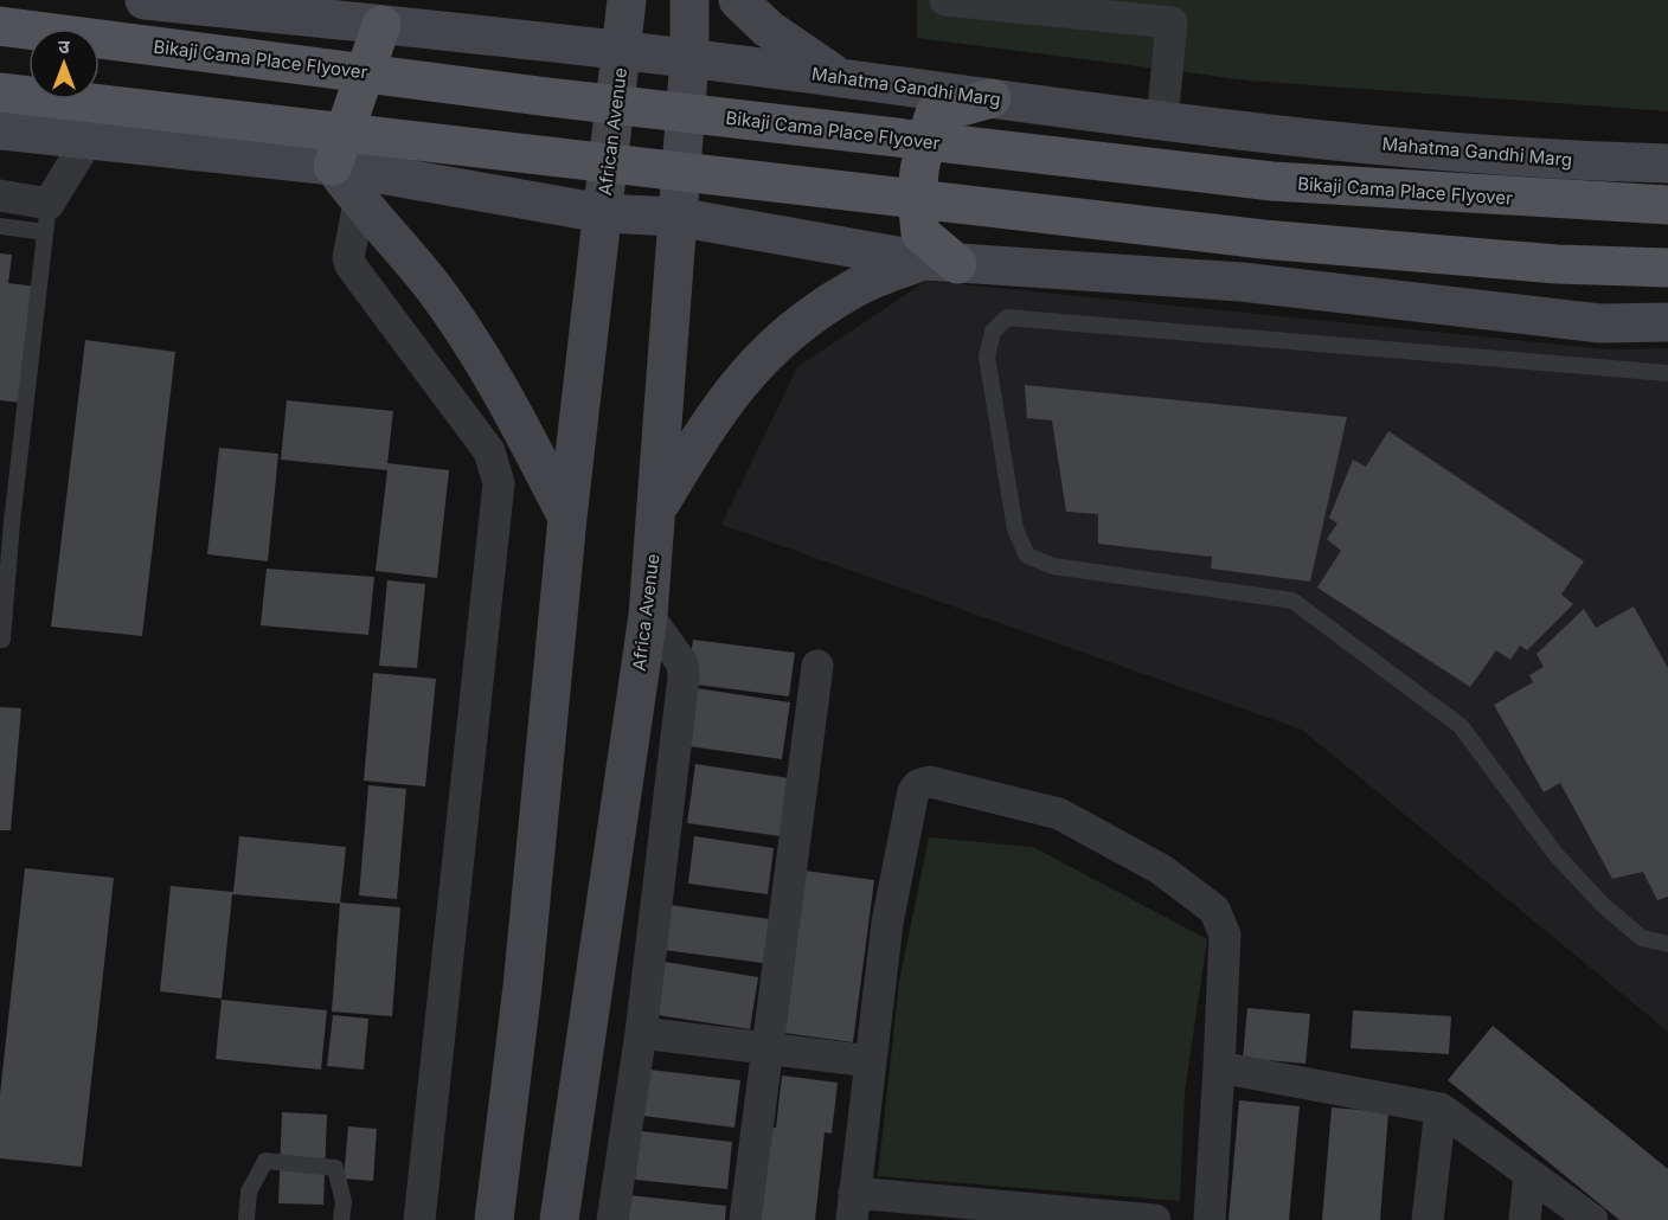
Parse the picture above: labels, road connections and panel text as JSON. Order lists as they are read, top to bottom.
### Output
{
  "streets": {
    "main road": [
      "Bikaji Cama Place Flyover",
      "Mahatma Gandhi Marg",
      "African Avenue",
      "Africa Avenue"
    ]
  },
  "crossings": [
    ["Mahatma Gandhi Marg", "African Avenue"],
    ["Mahatma Gandhi Marg", "Africa Avenue"]
  ],
  "north": "top"
}
